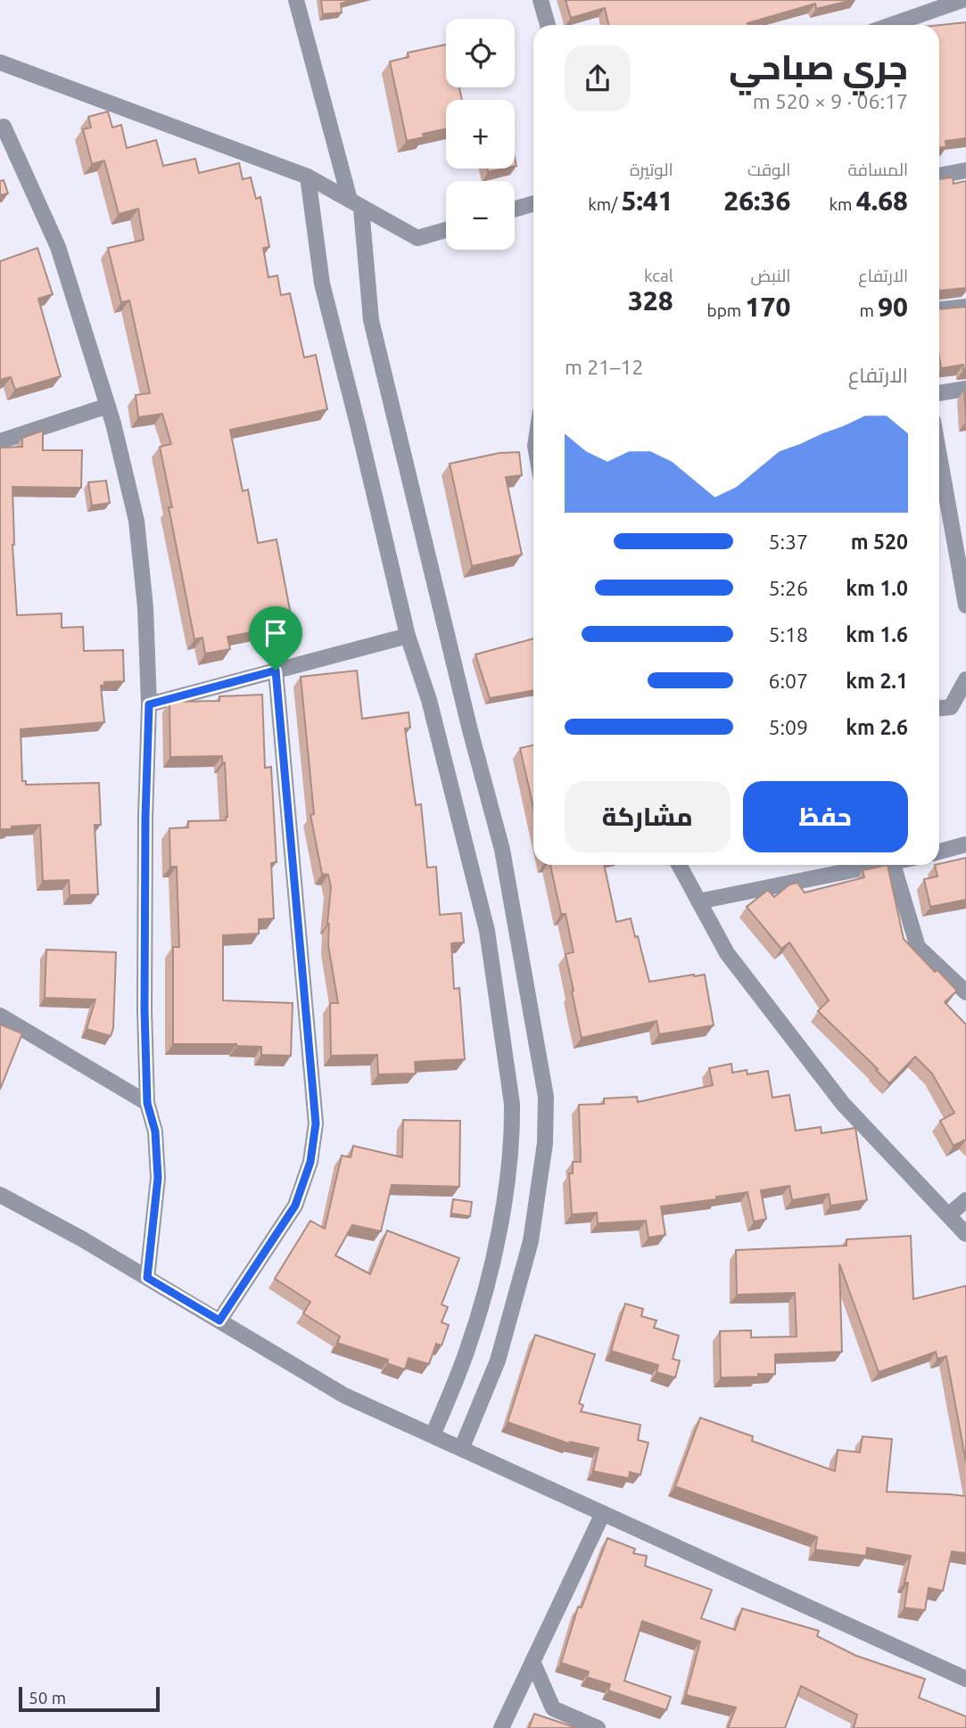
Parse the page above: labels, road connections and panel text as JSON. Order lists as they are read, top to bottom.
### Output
{
  "scale_bar": "50 m",
  "page": {
    "map_buttons": ["+", "−"],
    "heading": ["جري صباحي", "06:17 · 9 × 520 m"],
    "stats": [
      ["المسافة", "4.68 km"],
      ["الوقت", "26:36"],
      ["الوتيرة", "5:41 /km"],
      ["الارتفاع", "90 m"],
      ["النبض", "170 bpm"],
      ["kcal", "328"]
    ],
    "chart": ["الارتفاع", "12–21 m"],
    "list": [
      {
        "name": "520 m",
        "note": "5:37"
      },
      {
        "name": "1.0 km",
        "note": "5:26"
      },
      {
        "name": "1.6 km",
        "note": "5:18"
      },
      {
        "name": "2.1 km",
        "note": "6:07"
      },
      {
        "name": "2.6 km",
        "note": "5:09"
      }
    ],
    "buttons": ["حفظ", "مشاركة"],
    "scale": "50 m"
  }
}
